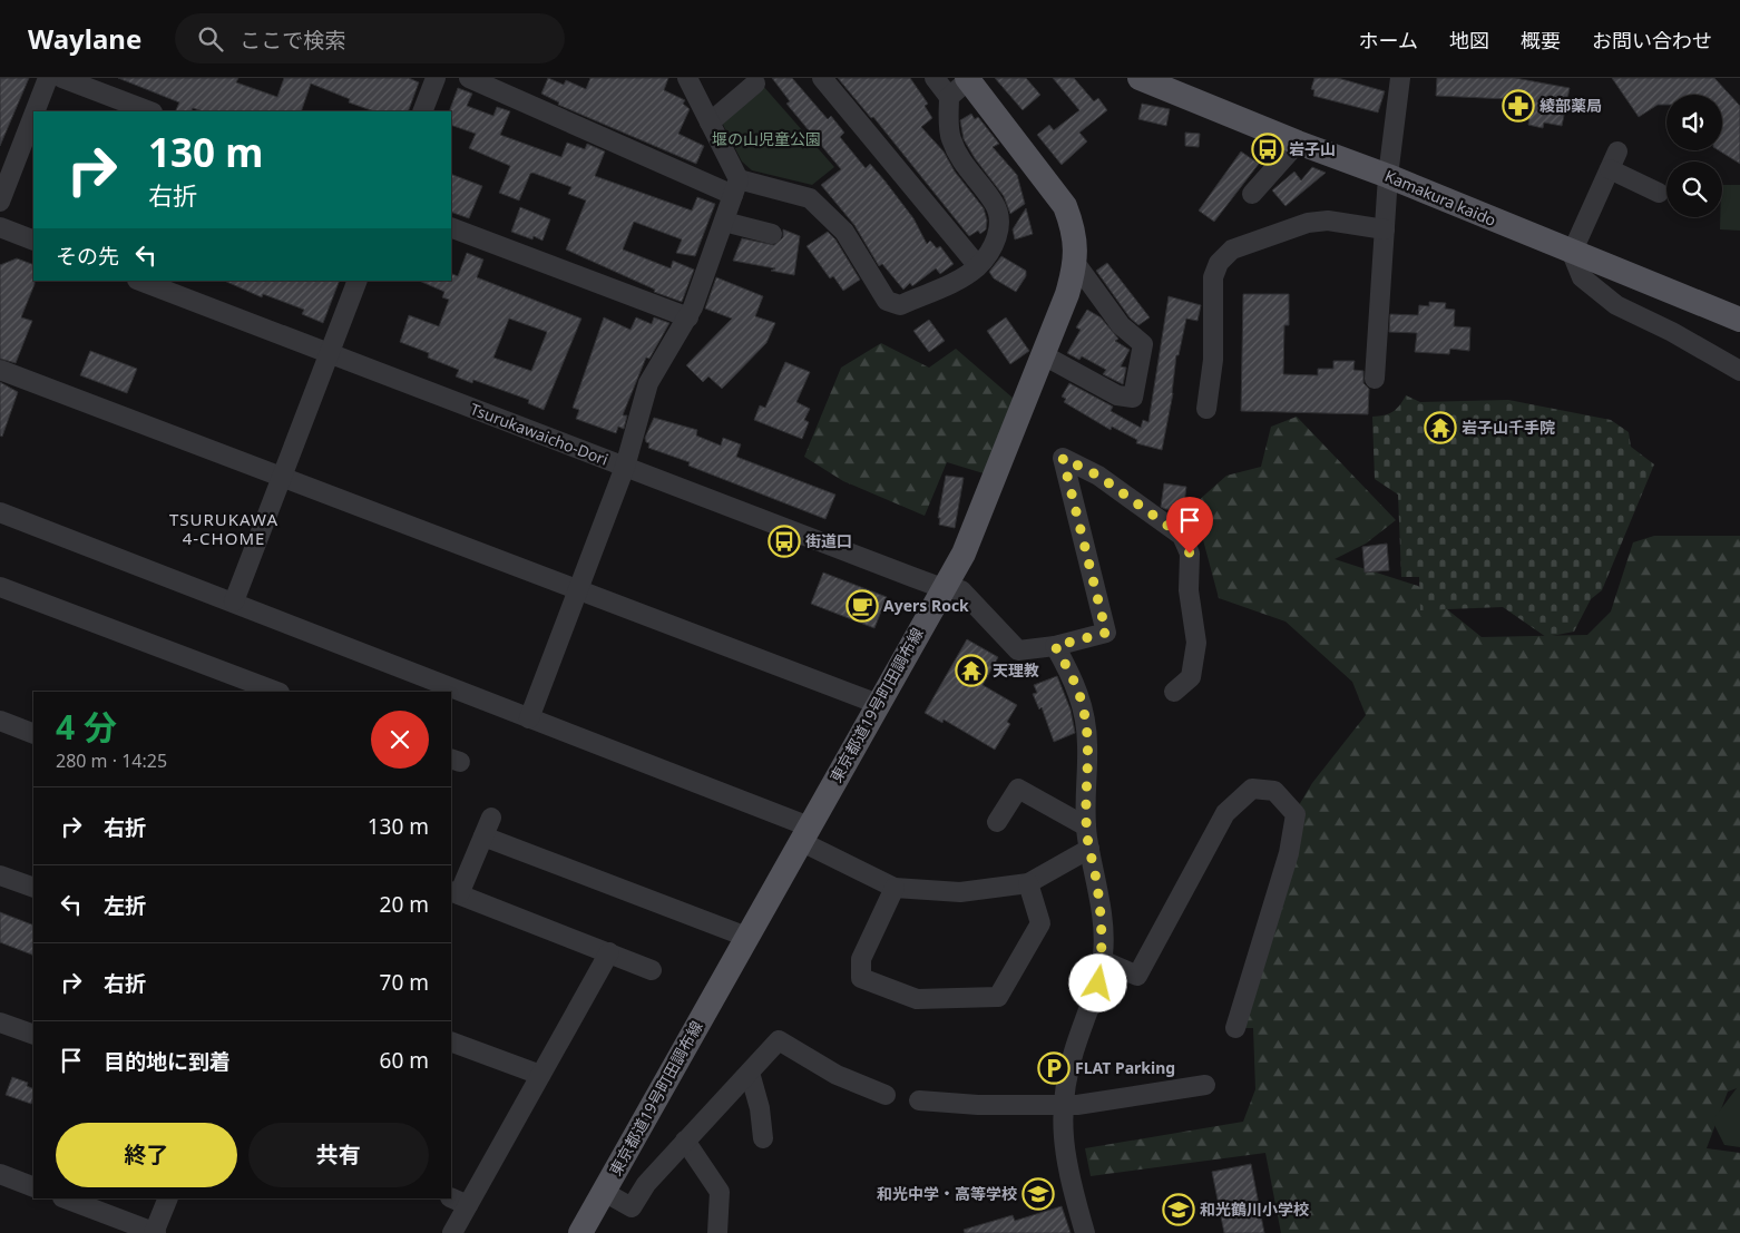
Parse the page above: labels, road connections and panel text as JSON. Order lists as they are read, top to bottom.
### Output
{
  "streets": {
    "main road": ["Kamakura kaido", "東京都道19号町田調布線"],
    "street": ["Tsurukawaicho-Dori"]
  },
  "crossings": [
    ["Tsurukawaicho-Dori", "東京都道19号町田調布線"]
  ],
  "districts": ["TSURUKAWA 4-CHOME"],
  "parks": ["堰の山児童公園"],
  "places": {
    "pharmacy": ["綾部薬局"],
    "bus stop": ["岩子山", "街道口"],
    "temple": ["岩子山千手院", "天理教"],
    "cafe": ["Ayers Rock"],
    "parking": ["FLAT Parking"],
    "school or university": ["和光中学・高等学校", "和光鶴川小学校"]
  },
  "page": {
    "header": "Waylane",
    "search": "ここで検索",
    "nav": [
      "ホーム",
      "地図",
      "概要",
      "お問い合わせ"
    ],
    "turn": ["130 m", "右折"],
    "then": "その先",
    "heading": ["4 分", "280 m · 14:25"],
    "list": [
      {
        "name": "右折",
        "value": "130 m"
      },
      {
        "name": "左折",
        "value": "20 m"
      },
      {
        "name": "右折",
        "value": "70 m"
      },
      {
        "name": "目的地に到着",
        "value": "60 m"
      }
    ],
    "buttons": ["終了", "共有"]
  }
}
